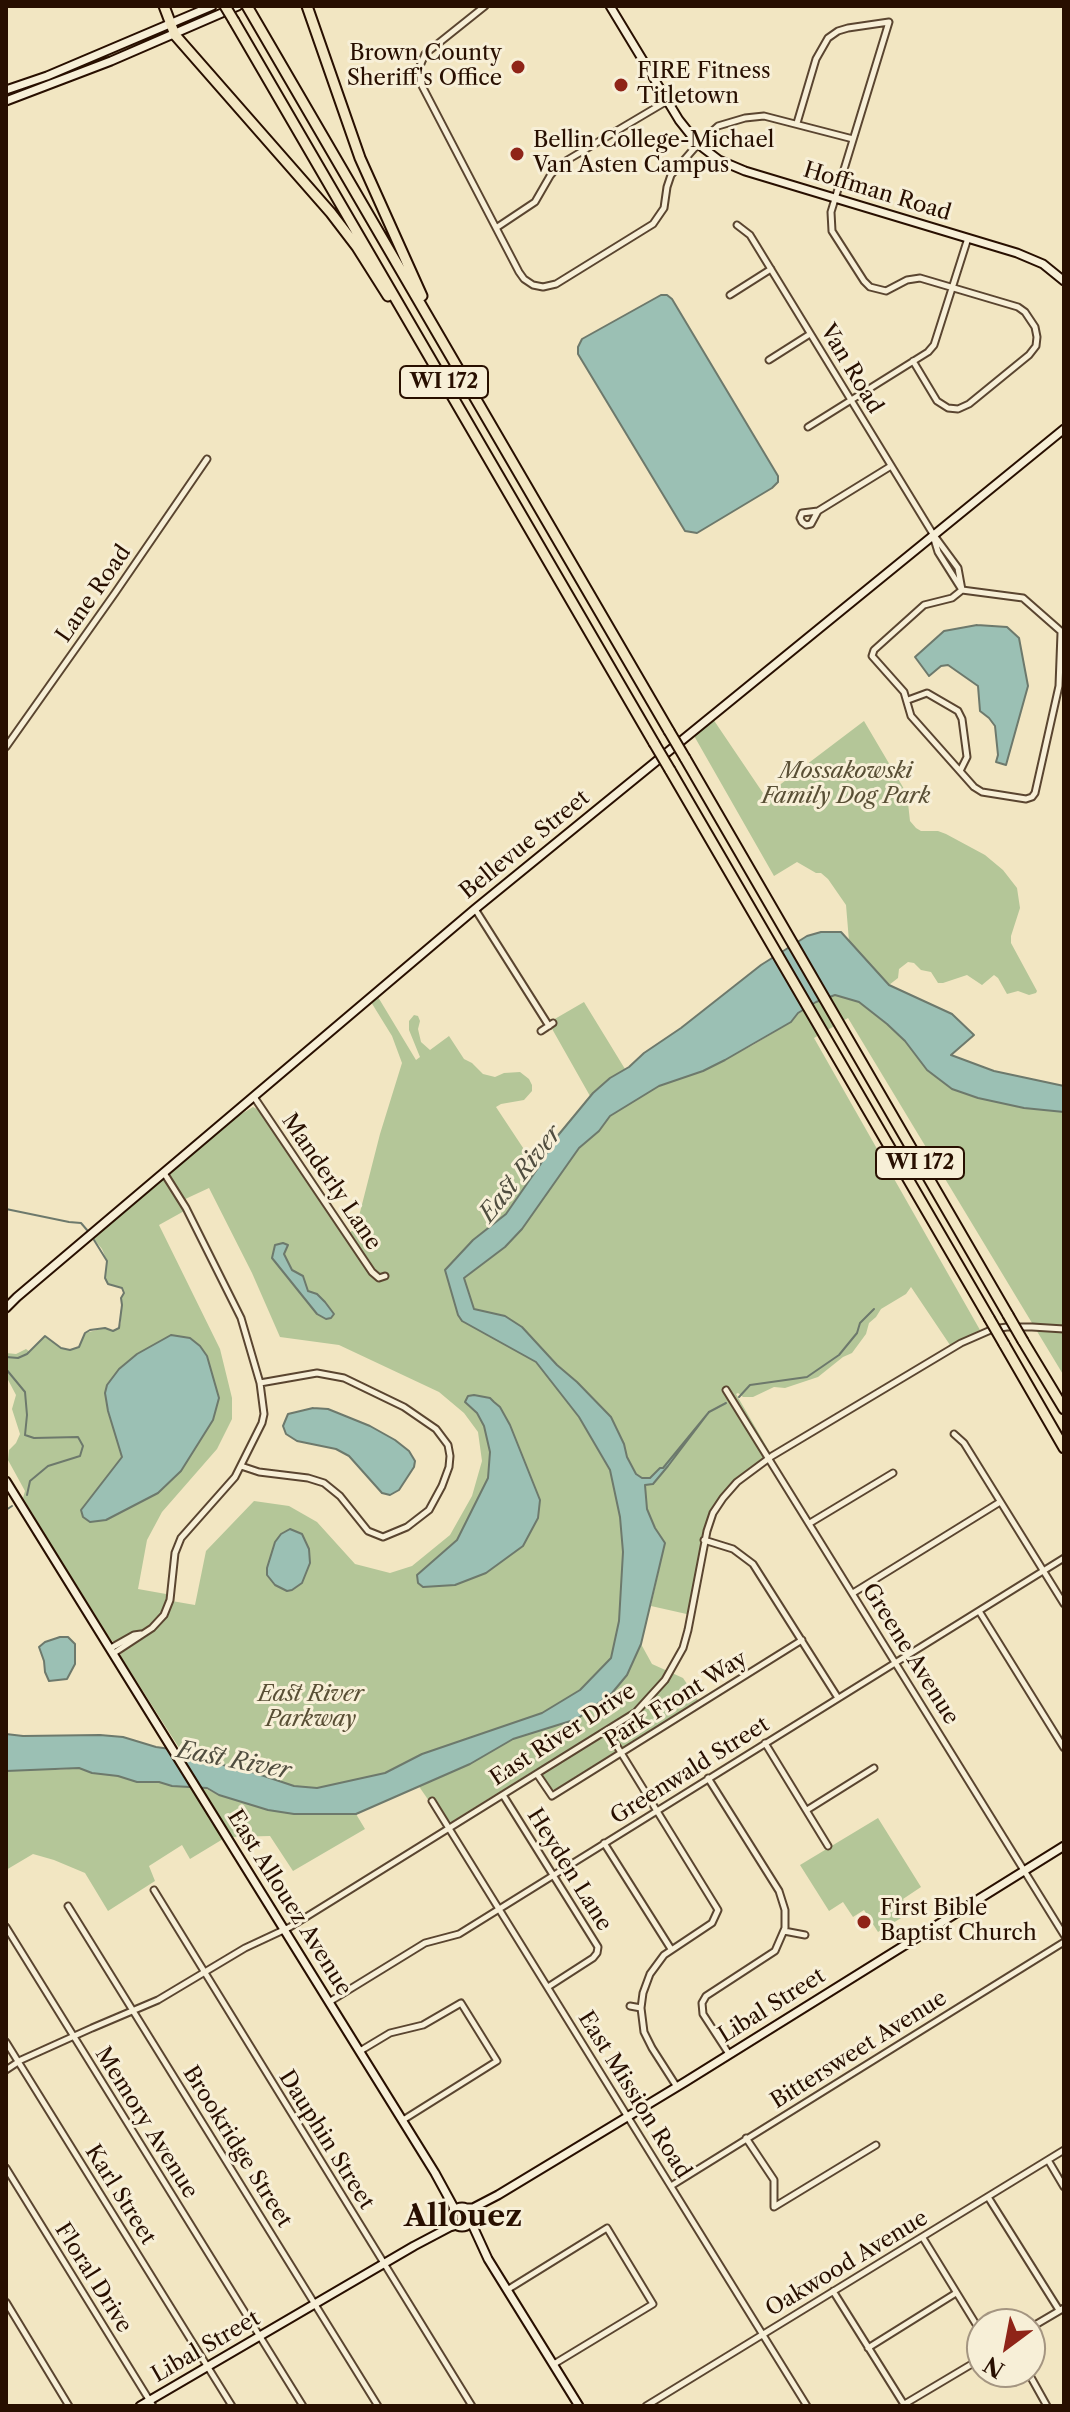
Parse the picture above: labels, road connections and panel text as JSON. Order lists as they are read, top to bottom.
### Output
{
  "streets": {
    "highway": ["WI 172"],
    "street": [
      "Hoffman Road",
      "Van Road",
      "Lane Road",
      "Bellevue Street",
      "Manderly Lane",
      "Greene Avenue",
      "Park Front Way",
      "East River Drive",
      "Greenwald Street",
      "Heyden Lane",
      "East Allouez Avenue",
      "Libal Street",
      "Bittersweet Avenue",
      "East Mission Road",
      "Memory Avenue",
      "Dauphin Street",
      "Brookridge Street",
      "Karl Street",
      "Oakwood Avenue",
      "Floral Drive"
    ]
  },
  "crossings": [
    ["Van Road", "Bellevue Street"],
    ["Bellevue Street", "Manderly Lane"],
    ["Greene Avenue", "East River Drive"],
    ["Greene Avenue", "Greenwald Street"],
    ["Greene Avenue", "Libal Street"],
    ["Park Front Way", "East River Drive"],
    ["East River Drive", "Heyden Lane"],
    ["East River Drive", "East Allouez Avenue"],
    ["East River Drive", "East Mission Road"],
    ["East River Drive", "Memory Avenue"],
    ["East River Drive", "Dauphin Street"],
    ["East River Drive", "Brookridge Street"],
    ["East River Drive", "Karl Street"],
    ["Greenwald Street", "Heyden Lane"],
    ["Greenwald Street", "East Allouez Avenue"],
    ["Greenwald Street", "East Mission Road"],
    ["Heyden Lane", "East Mission Road"],
    ["East Allouez Avenue", "Libal Street"],
    ["Libal Street", "East Mission Road"],
    ["Libal Street", "Memory Avenue"],
    ["Libal Street", "Dauphin Street"],
    ["Libal Street", "Brookridge Street"],
    ["Libal Street", "Karl Street"],
    ["Libal Street", "Floral Drive"],
    ["Bittersweet Avenue", "East Mission Road"],
    ["East Mission Road", "Oakwood Avenue"]
  ],
  "districts": ["Allouez"],
  "water": ["East River"],
  "parks": ["Mossakowski Family Dog Park", "East River Parkway"],
  "places": [
    "Brown County Sheriff's Office",
    "FIRE Fitness Titletown",
    "Bellin College-Michael Van Asten Campus",
    "First Bible Baptist Church"
  ],
  "north": "bottom left"
}
